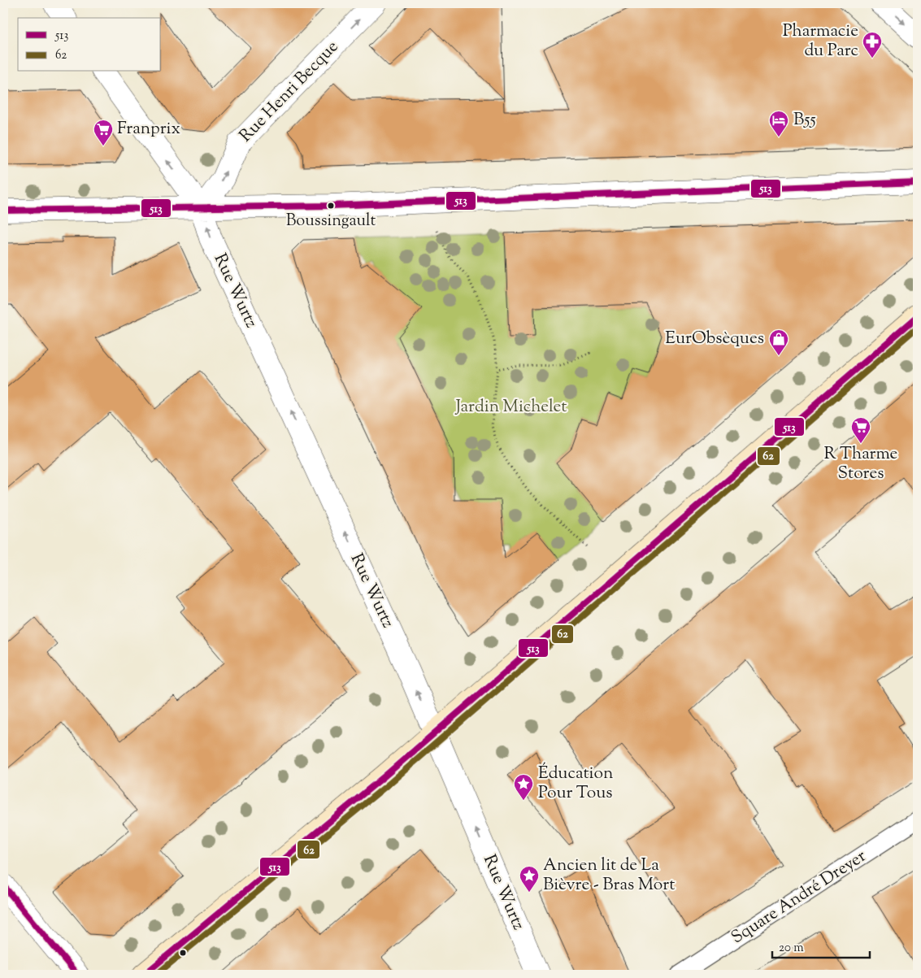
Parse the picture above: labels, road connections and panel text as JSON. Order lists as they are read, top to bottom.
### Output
{
  "streets": {
    "street": ["Rue Henri Becque", "Rue Wurtz"],
    "lane": ["Square André Dreyer"]
  },
  "crossings": [
    ["Rue Henri Becque", "Rue Wurtz"]
  ],
  "one_way": ["Rue Henri Becque", "Rue Wurtz"],
  "parks": ["Jardin Michelet"],
  "places": {
    "pharmacy": ["Pharmacie du Parc"],
    "hotel": ["B55"],
    "supermarket": ["Franprix", "R Tharme Stores"],
    "other": ["Boussingault"],
    "shop": ["EurObsèques"],
    "place": ["Éducation Pour Tous", "Ancien lit de La Bièvre - Bras Mort"]
  },
  "lines": ["transit line 513", "transit line 62"],
  "legend": ["513", "62"],
  "scale_bar": "20 m"
}
